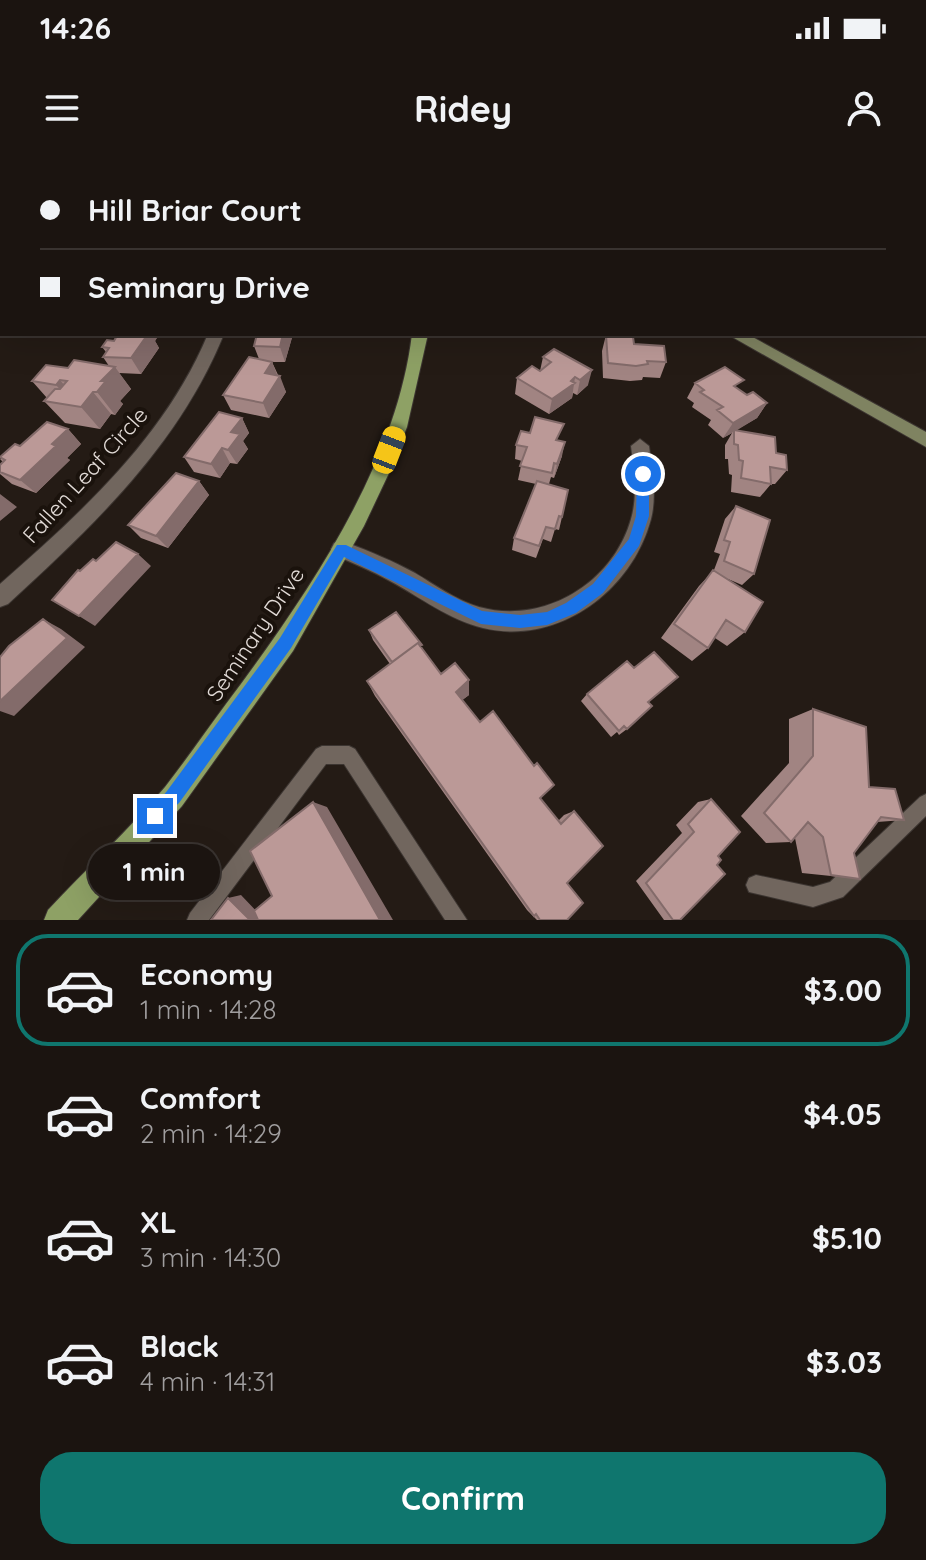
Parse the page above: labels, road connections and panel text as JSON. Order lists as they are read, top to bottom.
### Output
{
  "streets": {
    "main road": ["Seminary Drive"],
    "street": ["Fallen Leaf Circle"]
  },
  "page": {
    "status": "14:26",
    "header": "Ridey",
    "banner": ["Hill Briar Court", "Seminary Drive"],
    "bubble": "1 min",
    "list": [
      {
        "name": "Economy",
        "note": "1 min · 14:28",
        "value": "$3.00"
      },
      {
        "name": "Comfort",
        "note": "2 min · 14:29",
        "value": "$4.05"
      },
      {
        "name": "XL",
        "note": "3 min · 14:30",
        "value": "$5.10"
      },
      {
        "name": "Black",
        "note": "4 min · 14:31",
        "value": "$3.03"
      }
    ],
    "buttons": "Confirm"
  }
}
